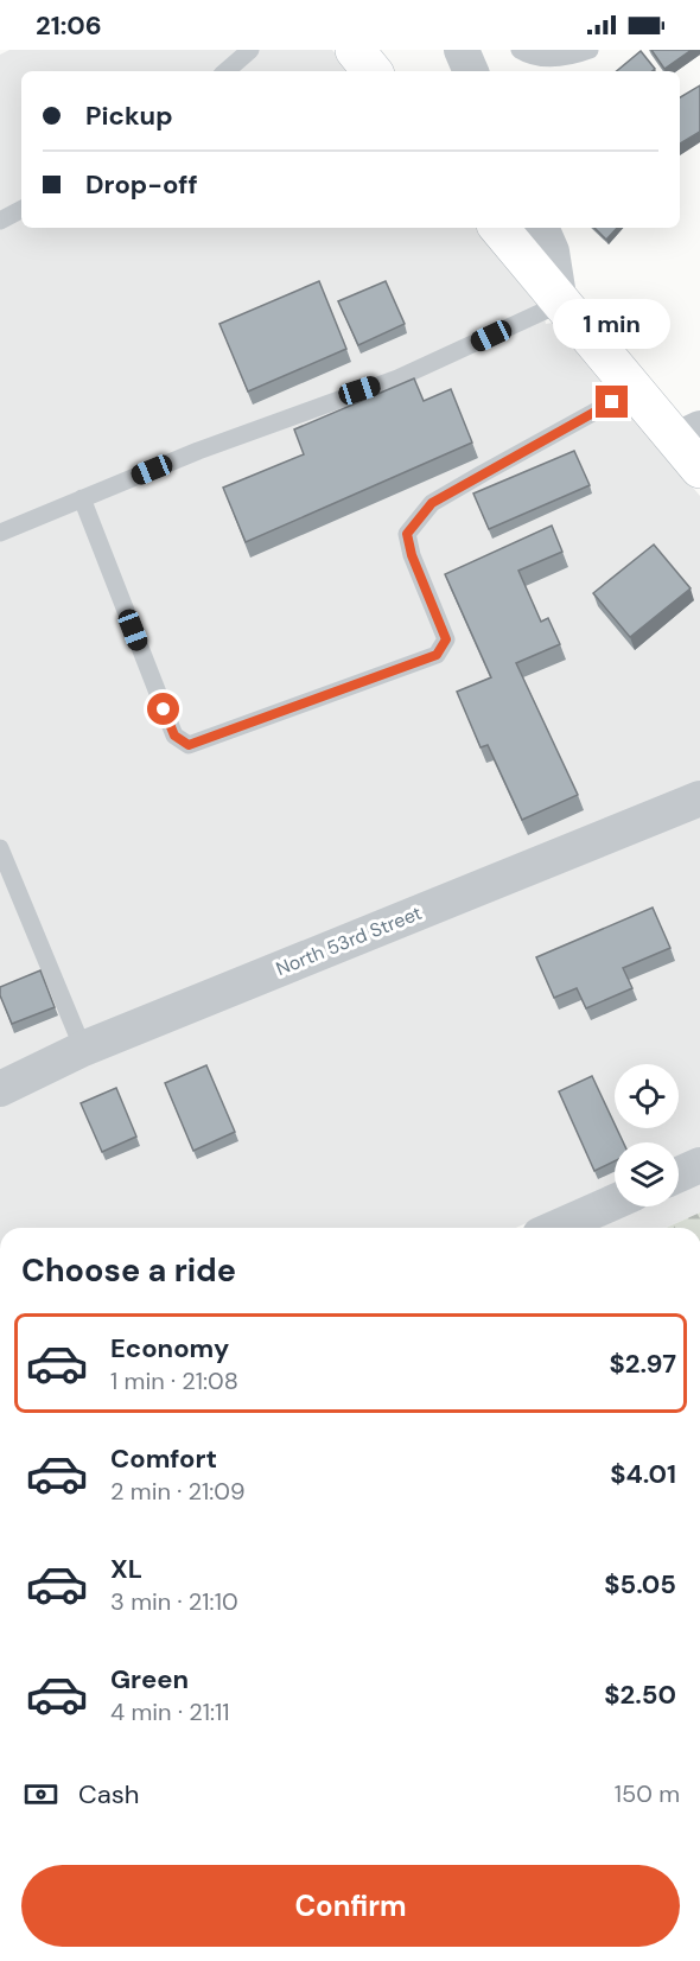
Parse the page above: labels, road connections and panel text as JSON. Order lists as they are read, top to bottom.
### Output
{
  "streets": {
    "street": ["North 53rd Street"]
  },
  "page": {
    "status": "21:06",
    "banner": ["Pickup", "Drop-off"],
    "bubble": "1 min",
    "heading": "Choose a ride",
    "list": [
      {
        "name": "Economy",
        "note": "1 min · 21:08",
        "value": "$2.97"
      },
      {
        "name": "Comfort",
        "note": "2 min · 21:09",
        "value": "$4.01"
      },
      {
        "name": "XL",
        "note": "3 min · 21:10",
        "value": "$5.05"
      },
      {
        "name": "Green",
        "note": "4 min · 21:11",
        "value": "$2.50"
      }
    ],
    "pay": ["Cash", "150 m"],
    "buttons": "Confirm"
  }
}
